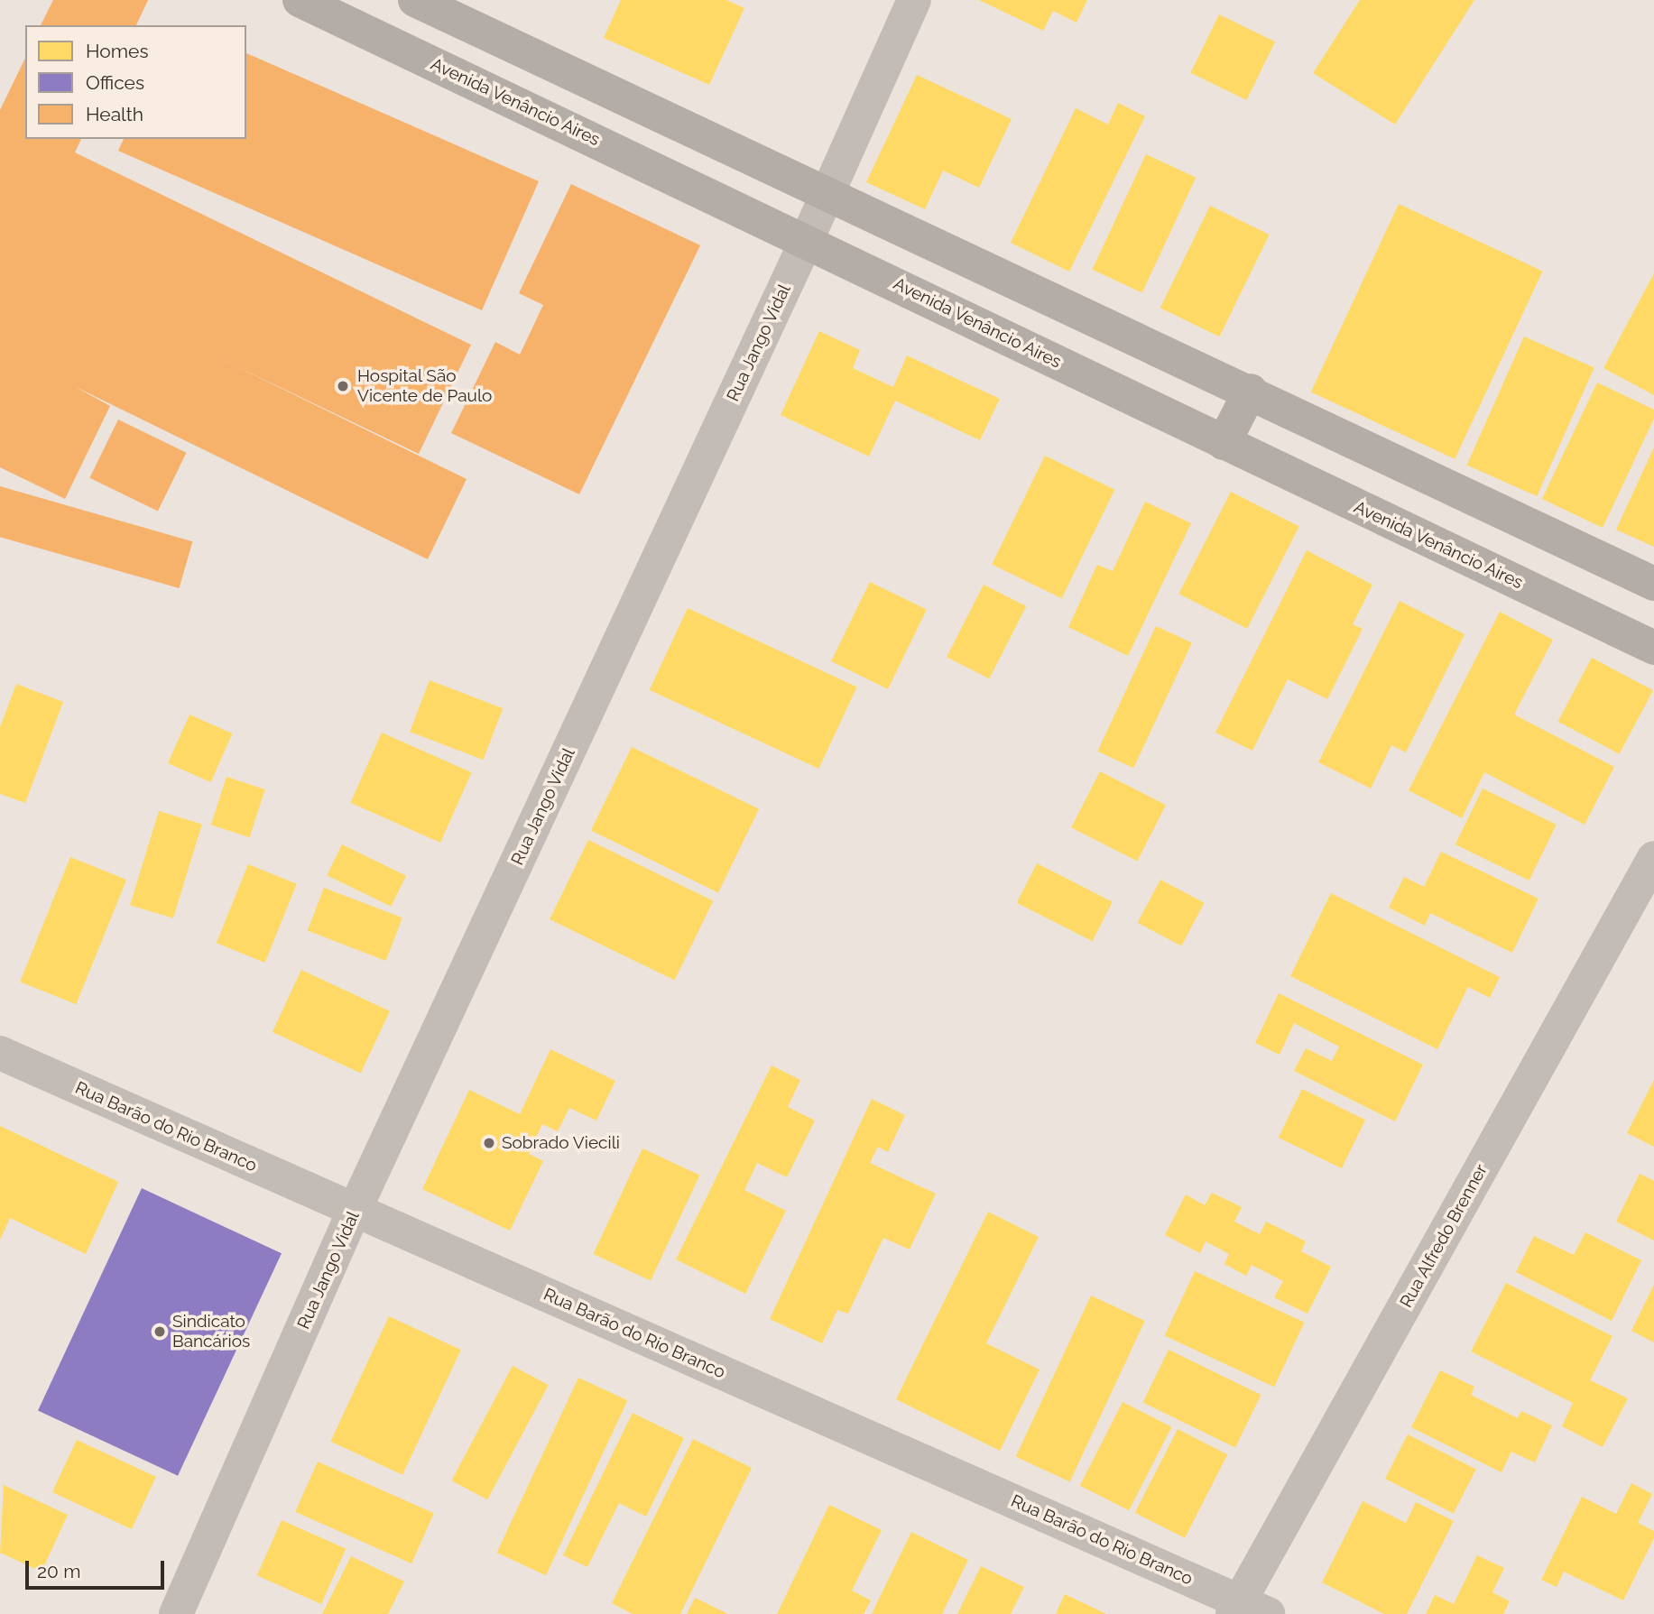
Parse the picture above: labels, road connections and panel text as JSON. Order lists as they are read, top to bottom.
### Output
{
  "streets": {
    "main road": ["Avenida Venâncio Aires"],
    "street": ["Rua Jango Vidal", "Rua Barão do Rio Branco", "Rua Alfredo Brenner"]
  },
  "crossings": [
    ["Avenida Venâncio Aires", "Rua Jango Vidal"],
    ["Rua Jango Vidal", "Rua Barão do Rio Branco"],
    ["Rua Barão do Rio Branco", "Rua Alfredo Brenner"]
  ],
  "places": ["Hospital São Vicente de Paulo", "Sobrado Viecili", "Sindicato Bancários"],
  "legend": ["Homes", "Offices", "Health"],
  "scale_bar": "20 m"
}
